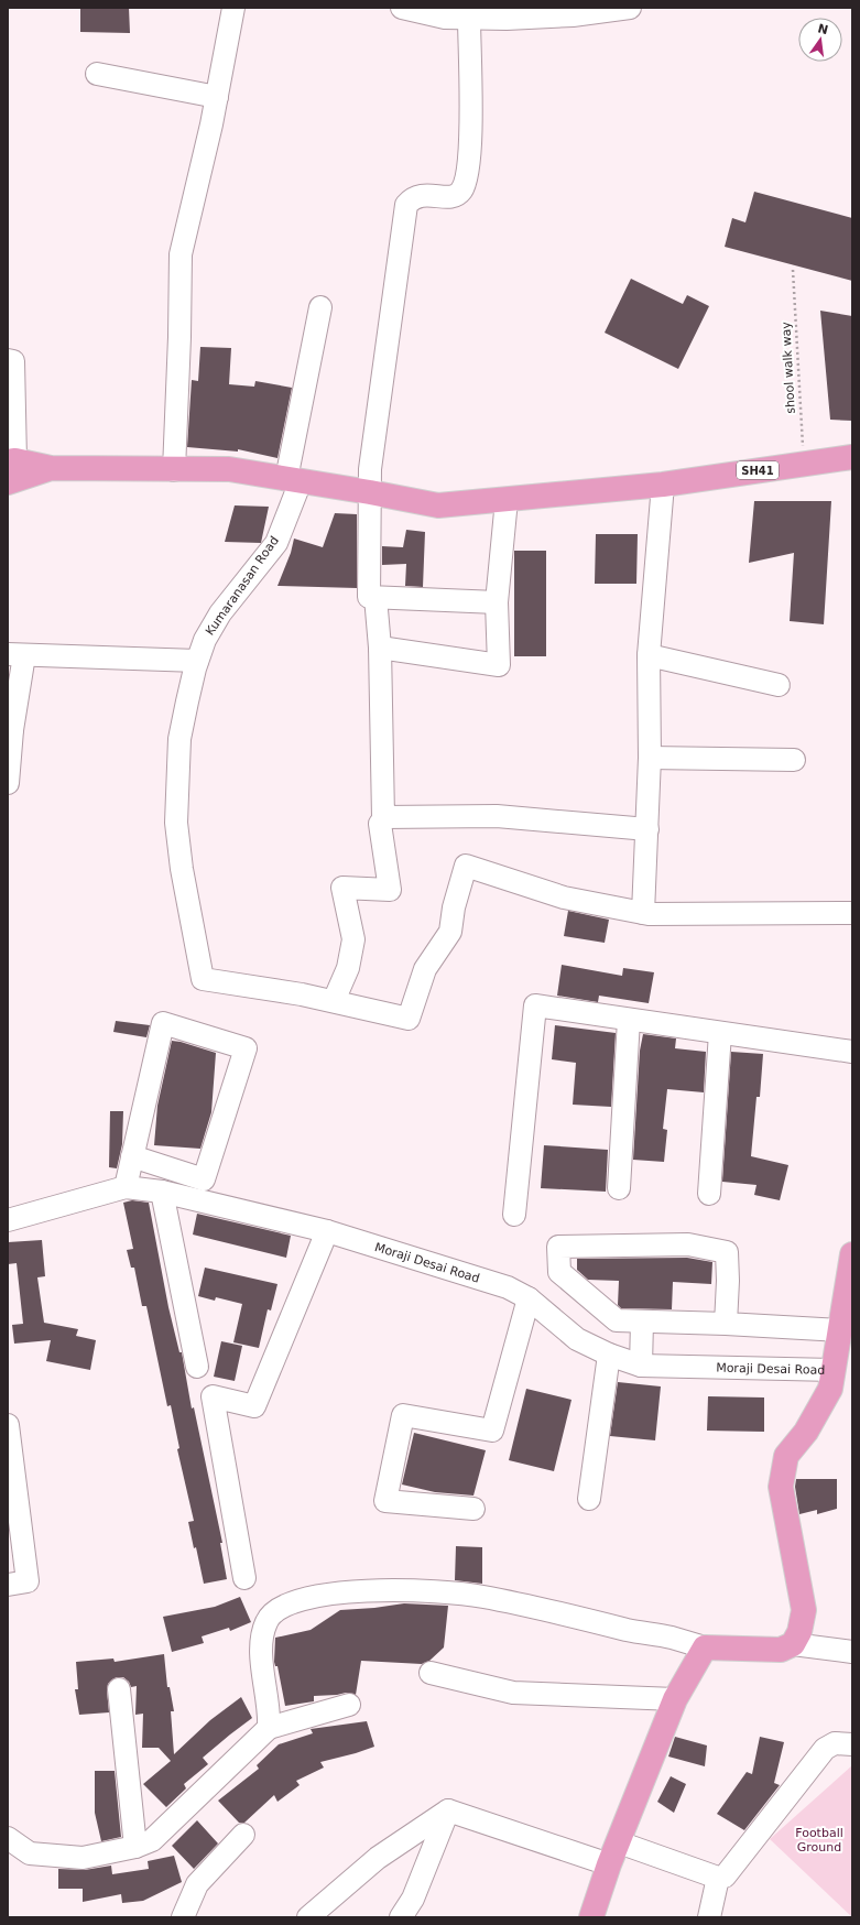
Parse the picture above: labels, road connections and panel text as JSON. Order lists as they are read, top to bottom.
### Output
{
  "streets": {
    "main road": ["SH41"],
    "street": ["Kumaranasan Road", "Moraji Desai Road"],
    "path": ["shool walk way"]
  },
  "crossings": [
    ["shool walk way", "SH41"]
  ],
  "parks": ["Football Ground"],
  "north": "top"
}
